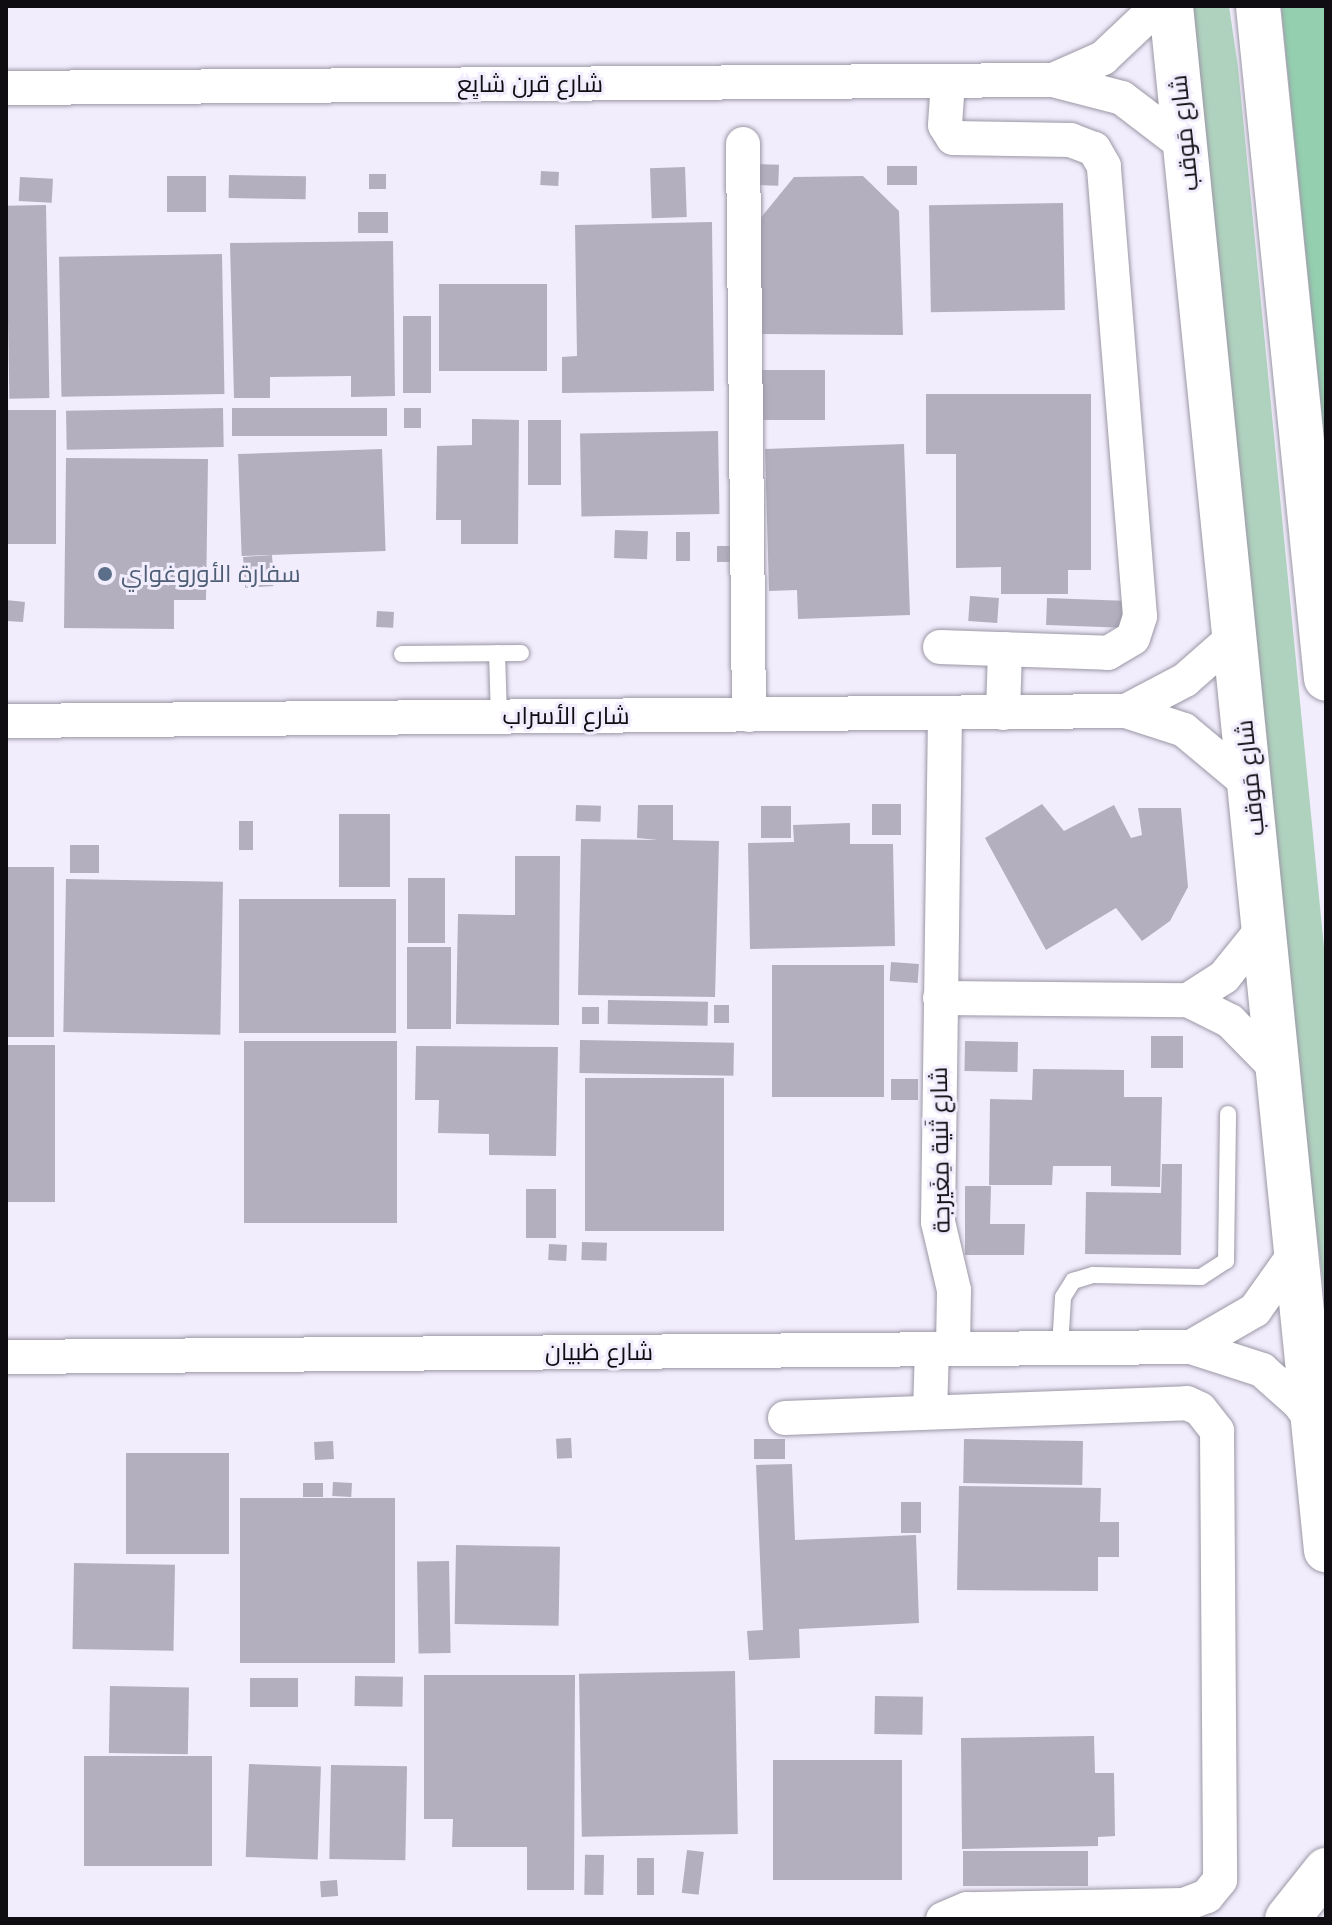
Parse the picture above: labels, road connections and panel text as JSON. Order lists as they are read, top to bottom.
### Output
{
  "streets": {
    "main road": ["شارع مَوقب"],
    "street": [
      "شارع قرن شايِع",
      "شارع الأسراب",
      "شارع ثَنية مِغَيرجة",
      "شارع ظبيان"
    ]
  },
  "crossings": [
    ["شارع قرن شايِع", "شارع مَوقب"],
    ["شارع مَوقب", "شارع الأسراب"],
    ["شارع مَوقب", "شارع ظبيان"],
    ["شارع الأسراب", "شارع ثَنية مِغَيرجة"],
    ["شارع ثَنية مِغَيرجة", "شارع ظبيان"]
  ],
  "places": ["سفارة الأوروغواي"]
}
